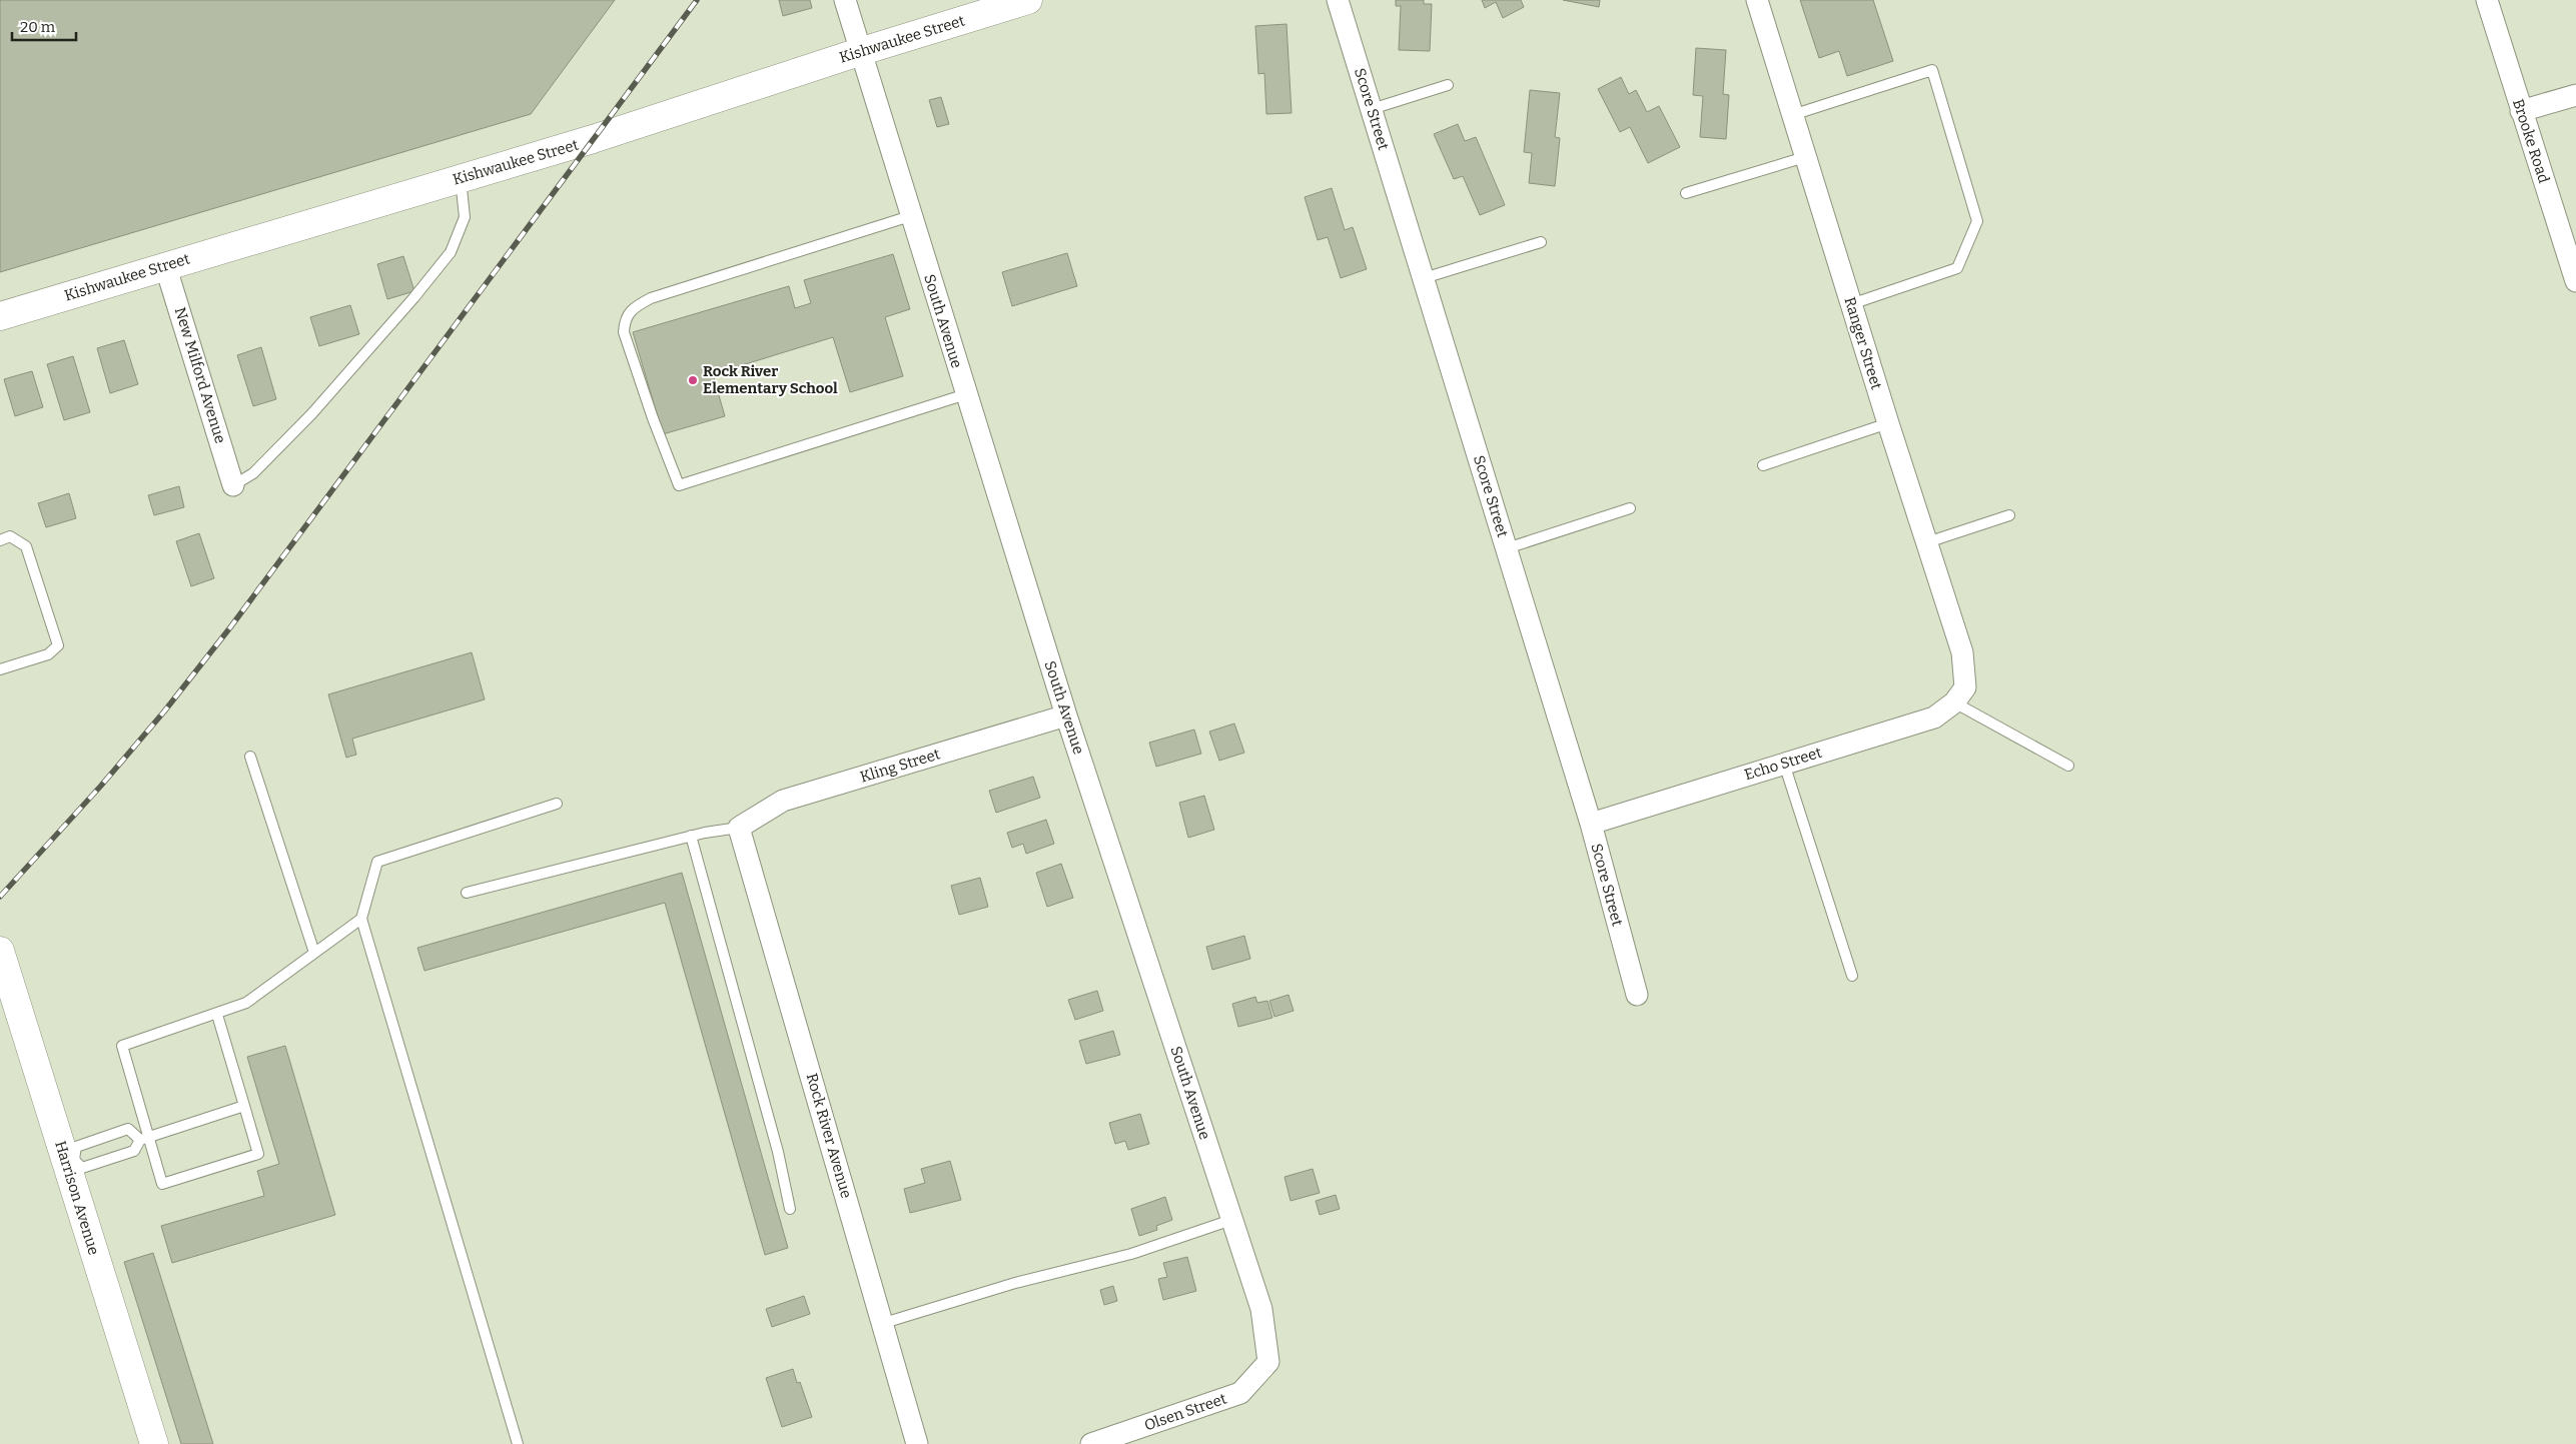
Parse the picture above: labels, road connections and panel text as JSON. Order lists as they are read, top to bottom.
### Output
{
  "streets": {
    "street": [
      "Kishwaukee Street",
      "Score Street",
      "Brooke Road",
      "South Avenue",
      "Ranger Street",
      "New Milford Avenue",
      "Echo Street",
      "Kling Street",
      "Rock River Avenue",
      "Harrison Avenue",
      "Olsen Street"
    ]
  },
  "crossings": [
    ["Kishwaukee Street", "South Avenue"],
    ["Kishwaukee Street", "New Milford Avenue"],
    ["Score Street", "Echo Street"],
    ["South Avenue", "Kling Street"],
    ["South Avenue", "Olsen Street"],
    ["Ranger Street", "Echo Street"],
    ["Kling Street", "Rock River Avenue"]
  ],
  "places": ["Rock River Elementary School"],
  "scale_bar": "20 m"
}
